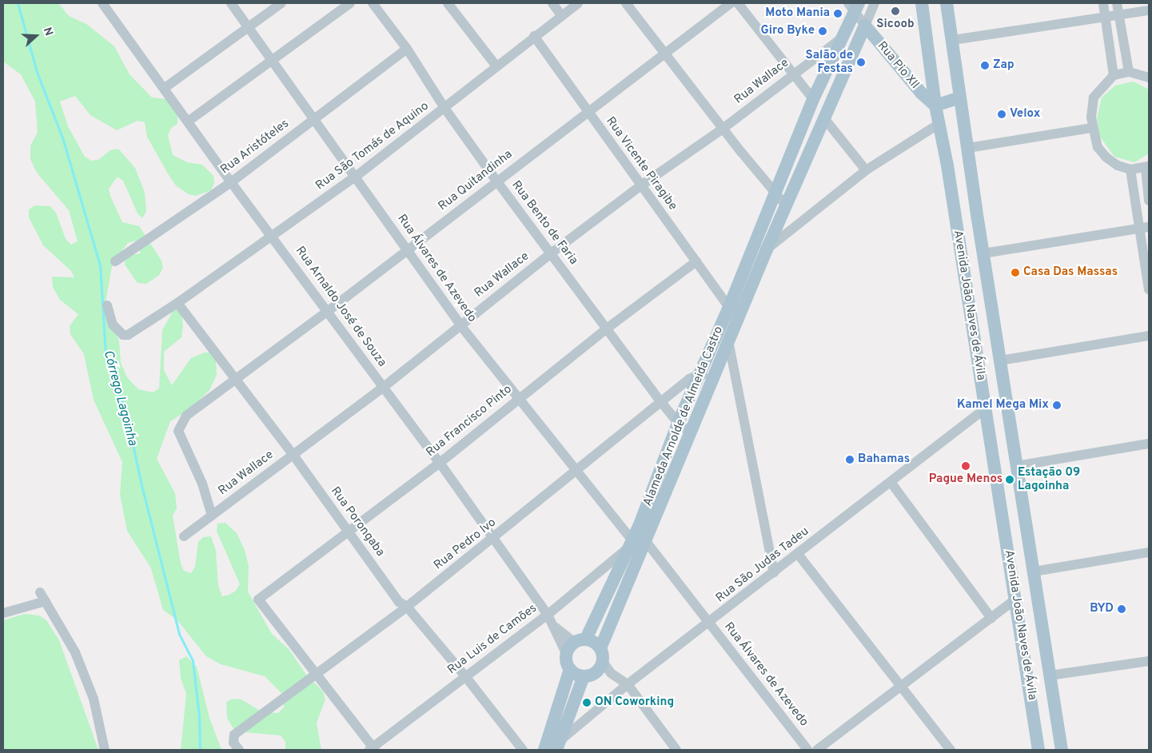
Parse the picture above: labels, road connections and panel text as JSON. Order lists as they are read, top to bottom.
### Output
{
  "streets": {
    "main road": ["Rua Pio Xll", "Avenida João Naves de Ávila", "Alameda Arnolde de Almeida Castro"],
    "street": [
      "Rua Wallace",
      "Rua São Tomás de Aquino",
      "Rua Aristóteles",
      "Rua Vicente Piragibe",
      "Rua Quitandinha",
      "Rua Bento de Faria",
      "Rua Álvares de Azevedo",
      "Rua Arnaldo José de Souza",
      "Rua Francisco Pinto",
      "Rua Porongaba",
      "Rua Pedro Ivo",
      "Rua São Judas Tadeu",
      "Rua Luis de Camões"
    ]
  },
  "crossings": [
    ["Rua Pio Xll", "Avenida João Naves de Ávila"],
    ["Rua Pio Xll", "Alameda Arnolde de Almeida Castro"],
    ["Rua Wallace", "Rua Vicente Piragibe"],
    ["Rua Wallace", "Rua Quitandinha"],
    ["Rua Wallace", "Rua Bento de Faria"],
    ["Rua Wallace", "Rua Álvares de Azevedo"],
    ["Rua Wallace", "Rua Arnaldo José de Souza"],
    ["Rua Wallace", "Alameda Arnolde de Almeida Castro"],
    ["Rua Wallace", "Rua Porongaba"],
    ["Rua São Tomás de Aquino", "Rua Vicente Piragibe"],
    ["Rua São Tomás de Aquino", "Rua Bento de Faria"],
    ["Rua São Tomás de Aquino", "Rua Álvares de Azevedo"],
    ["Rua São Tomás de Aquino", "Rua Arnaldo José de Souza"],
    ["Rua São Tomás de Aquino", "Rua Porongaba"],
    ["Rua Aristóteles", "Rua Bento de Faria"],
    ["Rua Aristóteles", "Rua Álvares de Azevedo"],
    ["Rua Aristóteles", "Rua Arnaldo José de Souza"],
    ["Rua Vicente Piragibe", "Rua Quitandinha"],
    ["Rua Vicente Piragibe", "Alameda Arnolde de Almeida Castro"],
    ["Rua Vicente Piragibe", "Rua Francisco Pinto"],
    ["Rua Quitandinha", "Rua Bento de Faria"],
    ["Rua Quitandinha", "Rua Álvares de Azevedo"],
    ["Rua Quitandinha", "Rua Arnaldo José de Souza"],
    ["Rua Quitandinha", "Rua Porongaba"],
    ["Rua Bento de Faria", "Alameda Arnolde de Almeida Castro"],
    ["Rua Bento de Faria", "Rua Francisco Pinto"],
    ["Rua Bento de Faria", "Rua Pedro Ivo"],
    ["Rua Álvares de Azevedo", "Alameda Arnolde de Almeida Castro"],
    ["Rua Álvares de Azevedo", "Rua Francisco Pinto"],
    ["Rua Álvares de Azevedo", "Rua Pedro Ivo"],
    ["Rua Álvares de Azevedo", "Rua São Judas Tadeu"],
    ["Rua Álvares de Azevedo", "Rua Luis de Camões"],
    ["Avenida João Naves de Ávila", "Rua São Judas Tadeu"],
    ["Rua Arnaldo José de Souza", "Alameda Arnolde de Almeida Castro"],
    ["Rua Arnaldo José de Souza", "Rua Francisco Pinto"],
    ["Rua Arnaldo José de Souza", "Rua Pedro Ivo"],
    ["Rua Arnaldo José de Souza", "Rua Luis de Camões"],
    ["Alameda Arnolde de Almeida Castro", "Rua Pedro Ivo"],
    ["Alameda Arnolde de Almeida Castro", "Rua Luis de Camões"],
    ["Rua Francisco Pinto", "Rua Porongaba"],
    ["Rua Francisco Pinto", "Rua Pedro Ivo"],
    ["Rua Porongaba", "Rua Pedro Ivo"],
    ["Rua Porongaba", "Rua Luis de Camões"]
  ],
  "water": ["Córrego Lagoinha"],
  "places": [
    "Sicoob",
    "Moto Mania",
    "Giro Byke",
    "Salão de Festas",
    "Zap",
    "Velox",
    "Casa Das Massas",
    "Kamel Mega Mix",
    "Bahamas",
    "Pague Menos",
    "Estação 09 Lagoinha",
    "BYD",
    "ON Coworking"
  ],
  "north": "right"
}
